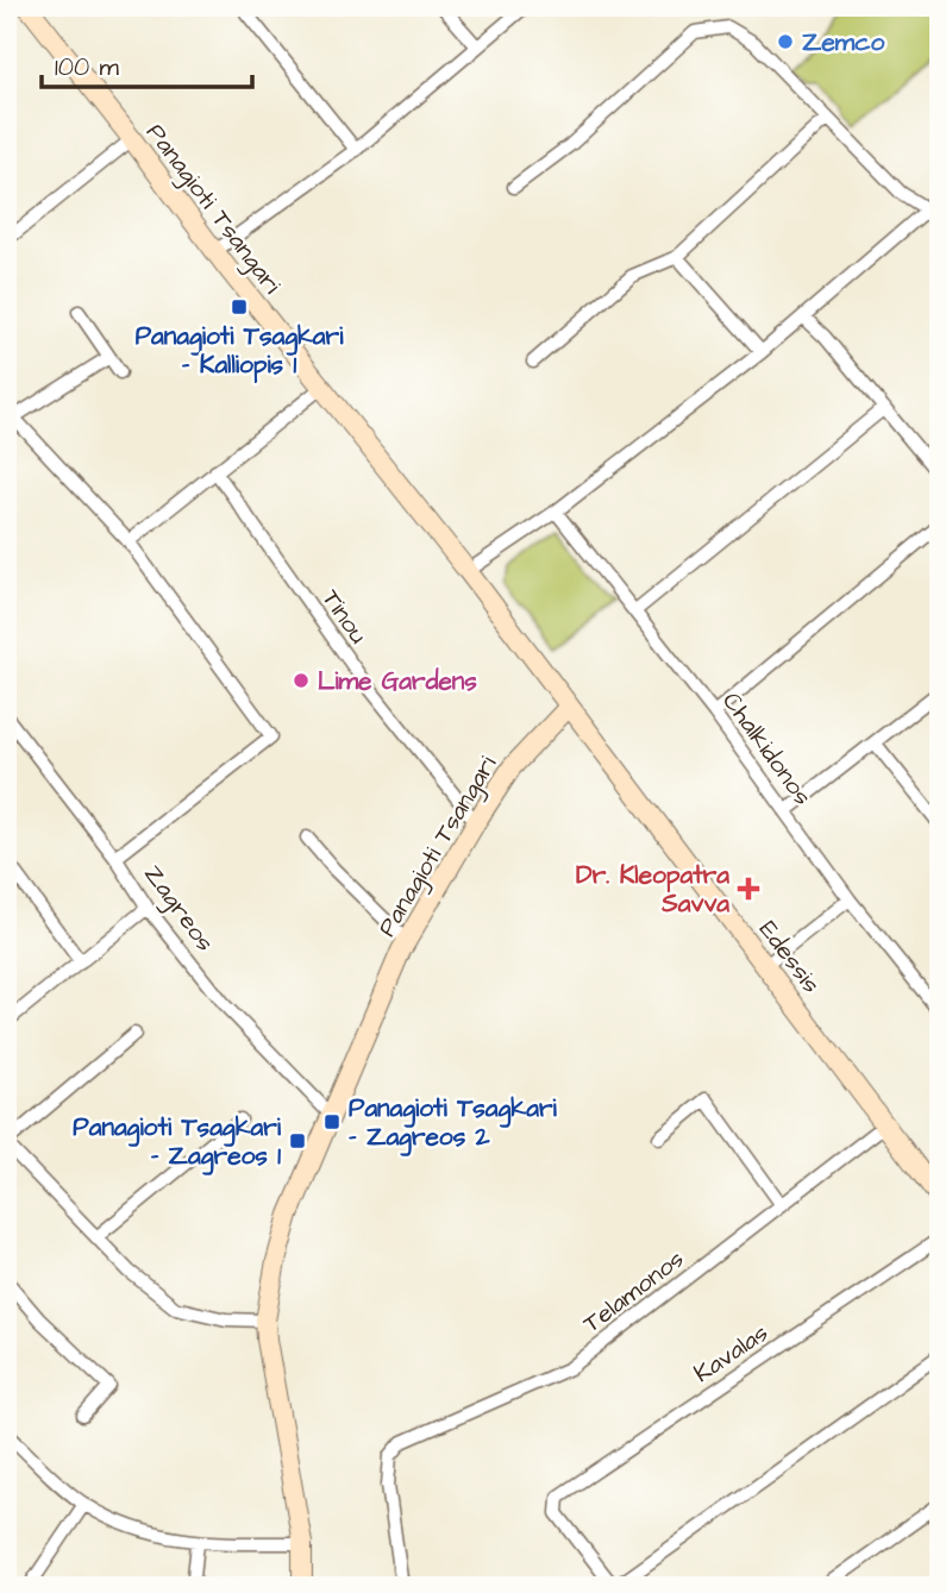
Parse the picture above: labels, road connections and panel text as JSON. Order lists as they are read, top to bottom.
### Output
{
  "streets": {
    "main road": ["Panagioti Tsangari", "Edessis"],
    "street": [
      "Tinou",
      "Chalkidonos",
      "Zagreos",
      "Telamonos",
      "Kavalas"
    ]
  },
  "crossings": [
    ["Panagioti Tsangari", "Tinou"],
    ["Panagioti Tsangari", "Zagreos"],
    ["Panagioti Tsangari", "Edessis"],
    ["Edessis", "Telamonos"]
  ],
  "places": {
    "other": ["Zemco", "Lime Gardens"],
    "transit": ["Panagioti Tsagkari - Kalliopis 1", "Panagioti Tsagkari - Zagreos 2", "Panagioti Tsagkari - Zagreos 1"],
    "health": ["Dr. Kleopatra Savva"]
  },
  "scale_bar": "100 m"
}
